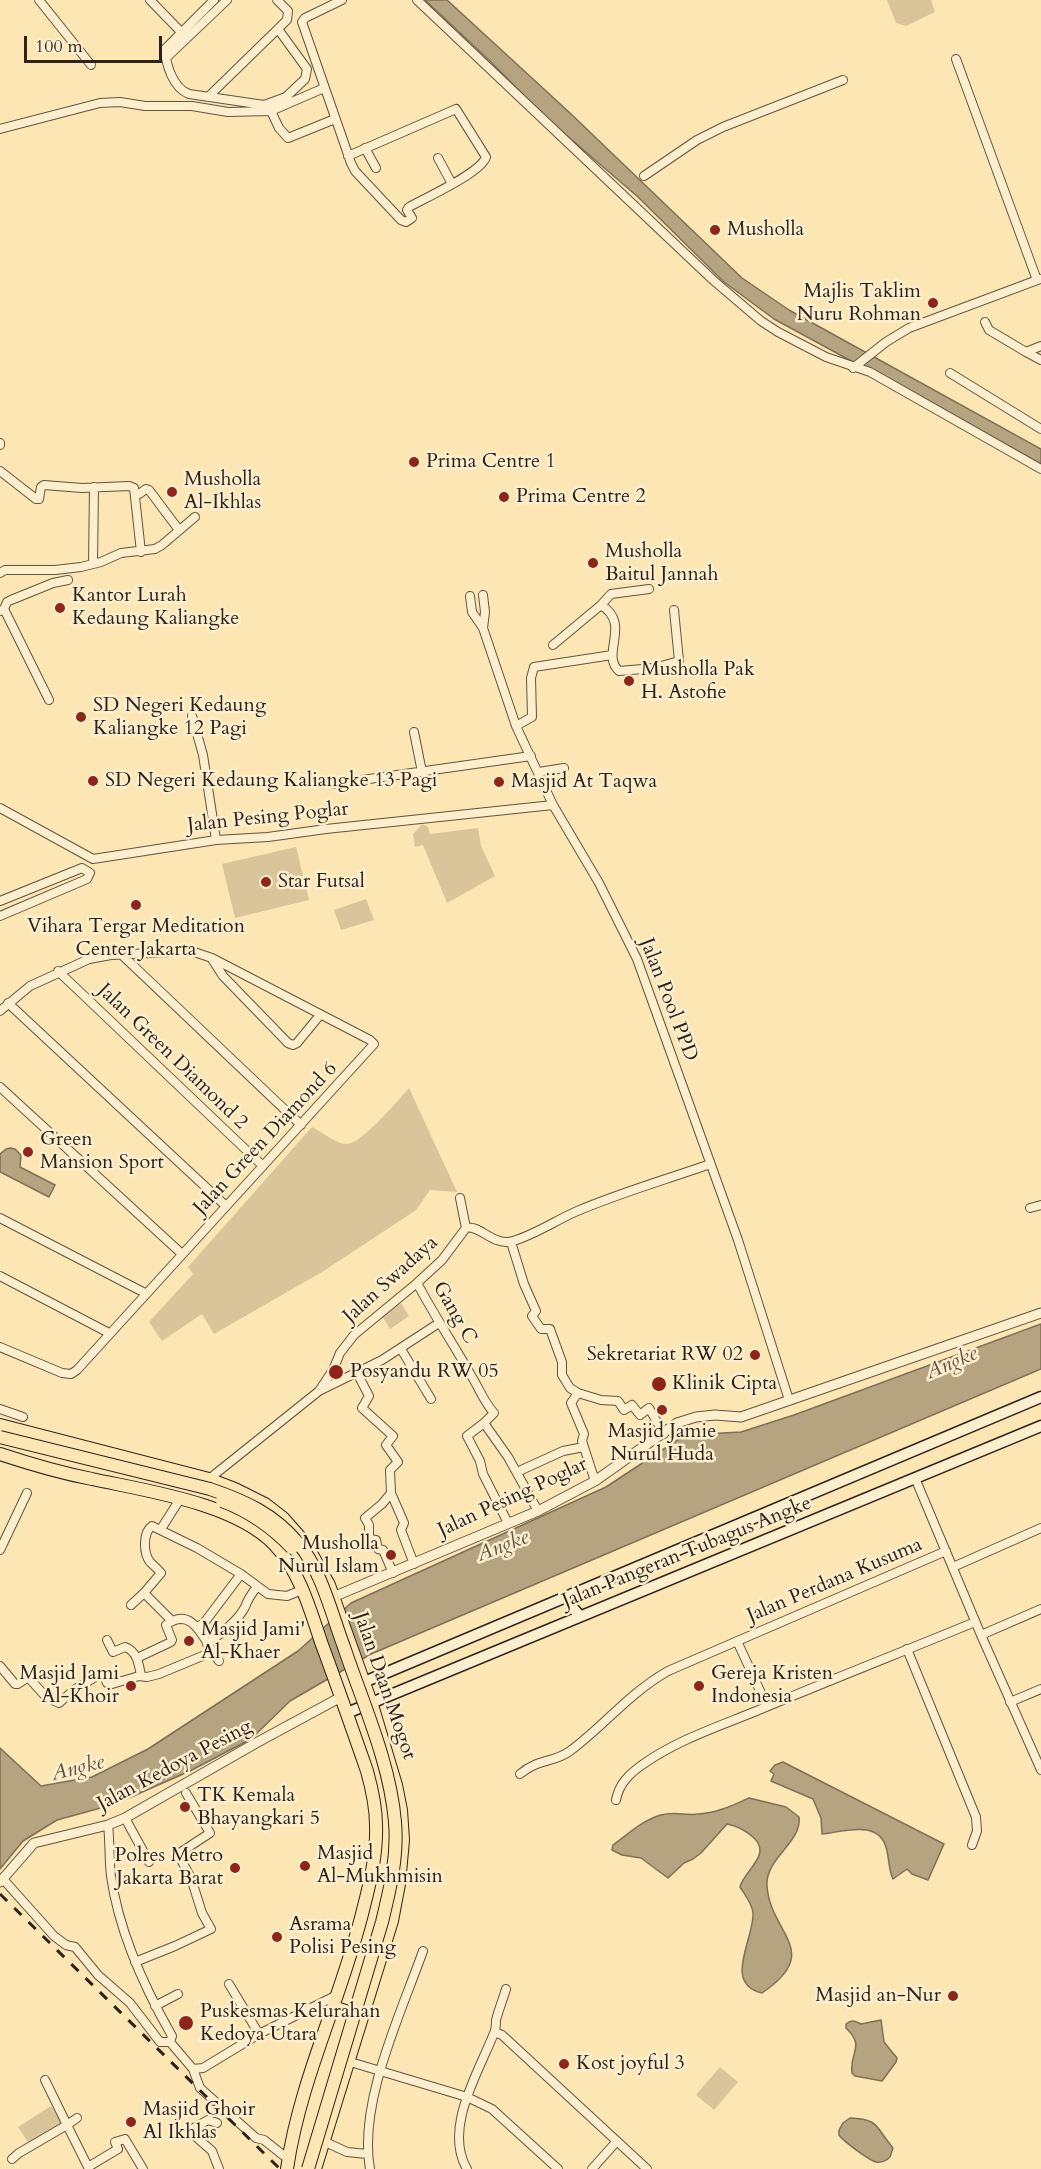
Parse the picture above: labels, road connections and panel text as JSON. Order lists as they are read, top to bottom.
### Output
{
  "streets": {
    "highway": ["Jalan Daan Mogot"],
    "main road": ["Jalan Pangeran Tubagus Angke"],
    "street": [
      "Jalan Pesing Poglar",
      "Jalan Pool PPD",
      "Jalan Green Diamond 2",
      "Jalan Green Diamond 6",
      "Jalan Swadaya",
      "Gang C",
      "Jalan Perdana Kusuma",
      "Jalan Kedoya Pesing"
    ]
  },
  "crossings": [
    ["Jalan Pesing Poglar", "Jalan Pool PPD"],
    ["Jalan Pesing Poglar", "Jalan Daan Mogot"],
    ["Jalan Green Diamond 2", "Jalan Green Diamond 6"],
    ["Jalan Swadaya", "Gang C"],
    ["Jalan Swadaya", "Jalan Daan Mogot"],
    ["Jalan Pangeran Tubagus Angke", "Jalan Perdana Kusuma"],
    ["Jalan Pangeran Tubagus Angke", "Jalan Daan Mogot"]
  ],
  "water": ["Angke"],
  "places": [
    "Musholla",
    "Majlis Taklim Nuru Rohman",
    "Prima Centre 1",
    "Musholla Al-Ikhlas",
    "Prima Centre 2",
    "Musholla Baitul Jannah",
    "Kantor Lurah Kedaung Kaliangke",
    "Musholla Pak H. Astofie",
    "SD Negeri Kedaung Kaliangke 12 Pagi",
    "SD Negeri Kedaung Kaliangke 13 Pagi",
    "Masjid At Taqwa",
    "Star Futsal",
    "Vihara Tergar Meditation Center Jakarta",
    "Green Mansion Sport",
    "Sekretariat RW 02",
    "Posyandu RW 05",
    "Klinik Cipta",
    "Masjid Jamie Nurul Huda",
    "Musholla Nurul Islam",
    "Masjid Jami' Al-Khaer",
    "Masjid Jami Al-Khoir",
    "Gereja Kristen Indonesia",
    "TK Kemala Bhayangkari 5",
    "Masjid Al-Mukhmisin",
    "Polres Metro Jakarta Barat",
    "Asrama Polisi Pesing",
    "Masjid an-Nur",
    "Puskesmas Kelurahan Kedoya Utara",
    "Kost joyful 3",
    "Masjid Ghoir Al Ikhlas"
  ],
  "scale_bar": "100 m"
}
